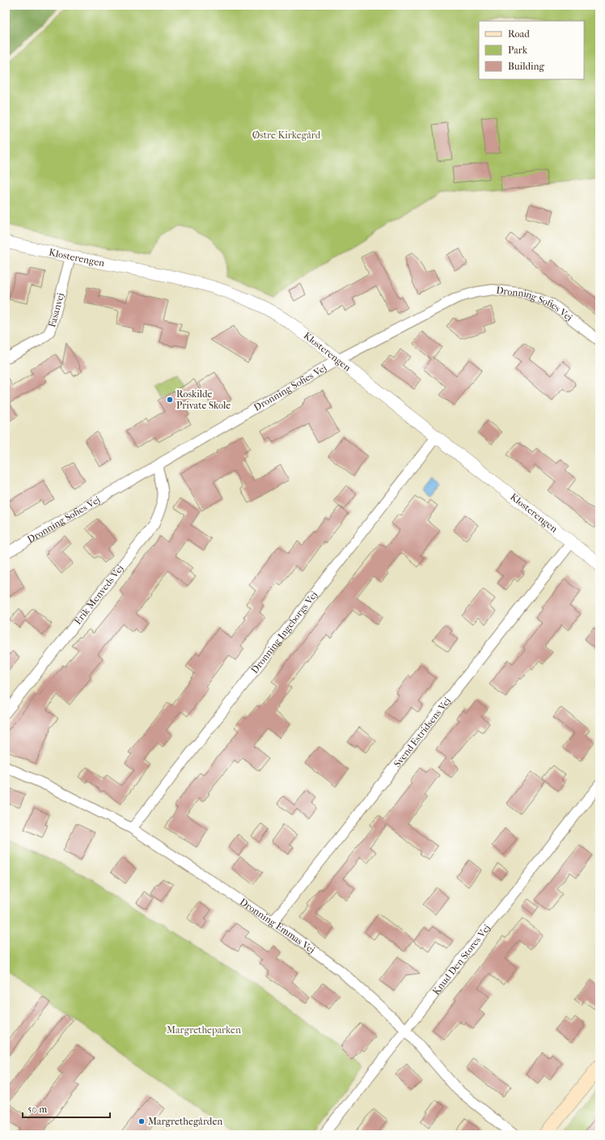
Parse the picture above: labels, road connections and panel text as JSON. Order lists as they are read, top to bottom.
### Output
{
  "streets": {
    "street": [
      "Klosterengen",
      "Dronning Sofies Vej",
      "Fasanvej",
      "Erik Menveds Vej",
      "Dronning Ingeborgs Vej",
      "Svend Estridsens Vej",
      "Dronning Emmas Vej",
      "Knud Den Stores Vej"
    ]
  },
  "crossings": [
    ["Klosterengen", "Dronning Sofies Vej"],
    ["Klosterengen", "Fasanvej"],
    ["Klosterengen", "Dronning Ingeborgs Vej"],
    ["Klosterengen", "Svend Estridsens Vej"],
    ["Dronning Sofies Vej", "Erik Menveds Vej"],
    ["Dronning Ingeborgs Vej", "Dronning Emmas Vej"],
    ["Svend Estridsens Vej", "Dronning Emmas Vej"],
    ["Dronning Emmas Vej", "Knud Den Stores Vej"]
  ],
  "parks": ["Østre Kirkegård", "Margretheparken"],
  "places": ["Roskilde Private Skole", "Margrethegården"],
  "legend": ["Road", "Park", "Building"],
  "scale_bar": "50 m"
}
